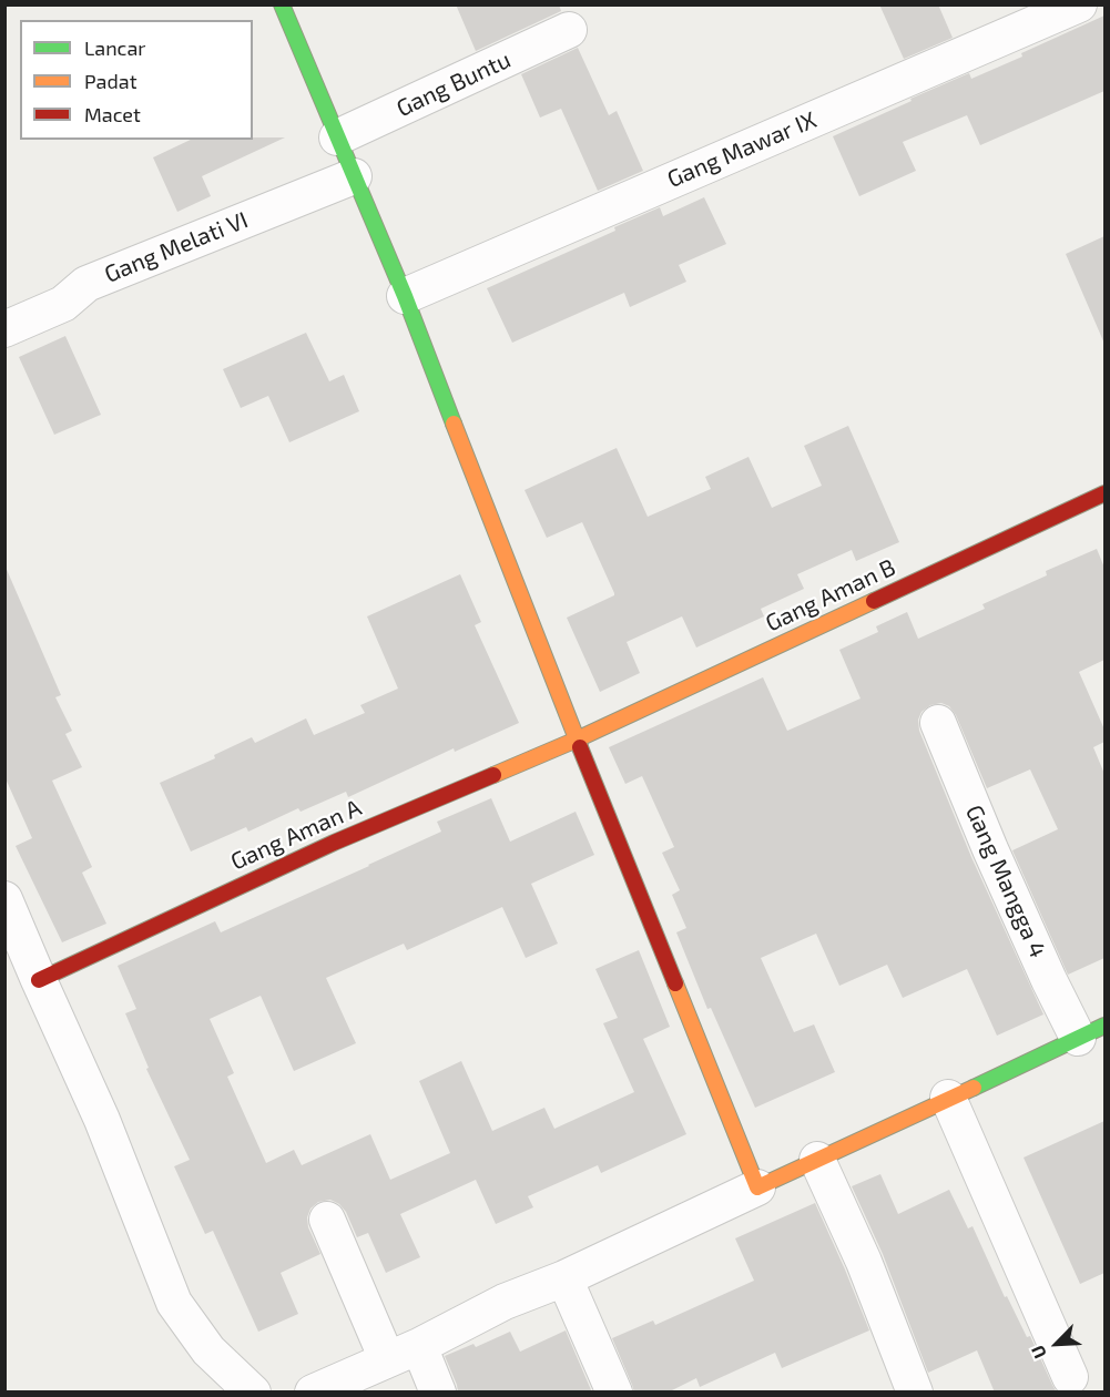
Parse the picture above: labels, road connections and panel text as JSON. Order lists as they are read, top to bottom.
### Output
{
  "streets": {
    "street": [
      "Gang Buntu",
      "Gang Mawar IX",
      "Gang Melati VI",
      "Gang Aman B",
      "Gang Aman A",
      "Gang Mangga 4"
    ]
  },
  "crossings": [
    ["Gang Aman B", "Gang Aman A"]
  ],
  "legend": ["Lancar", "Padat", "Macet"],
  "north": "bottom left"
}
